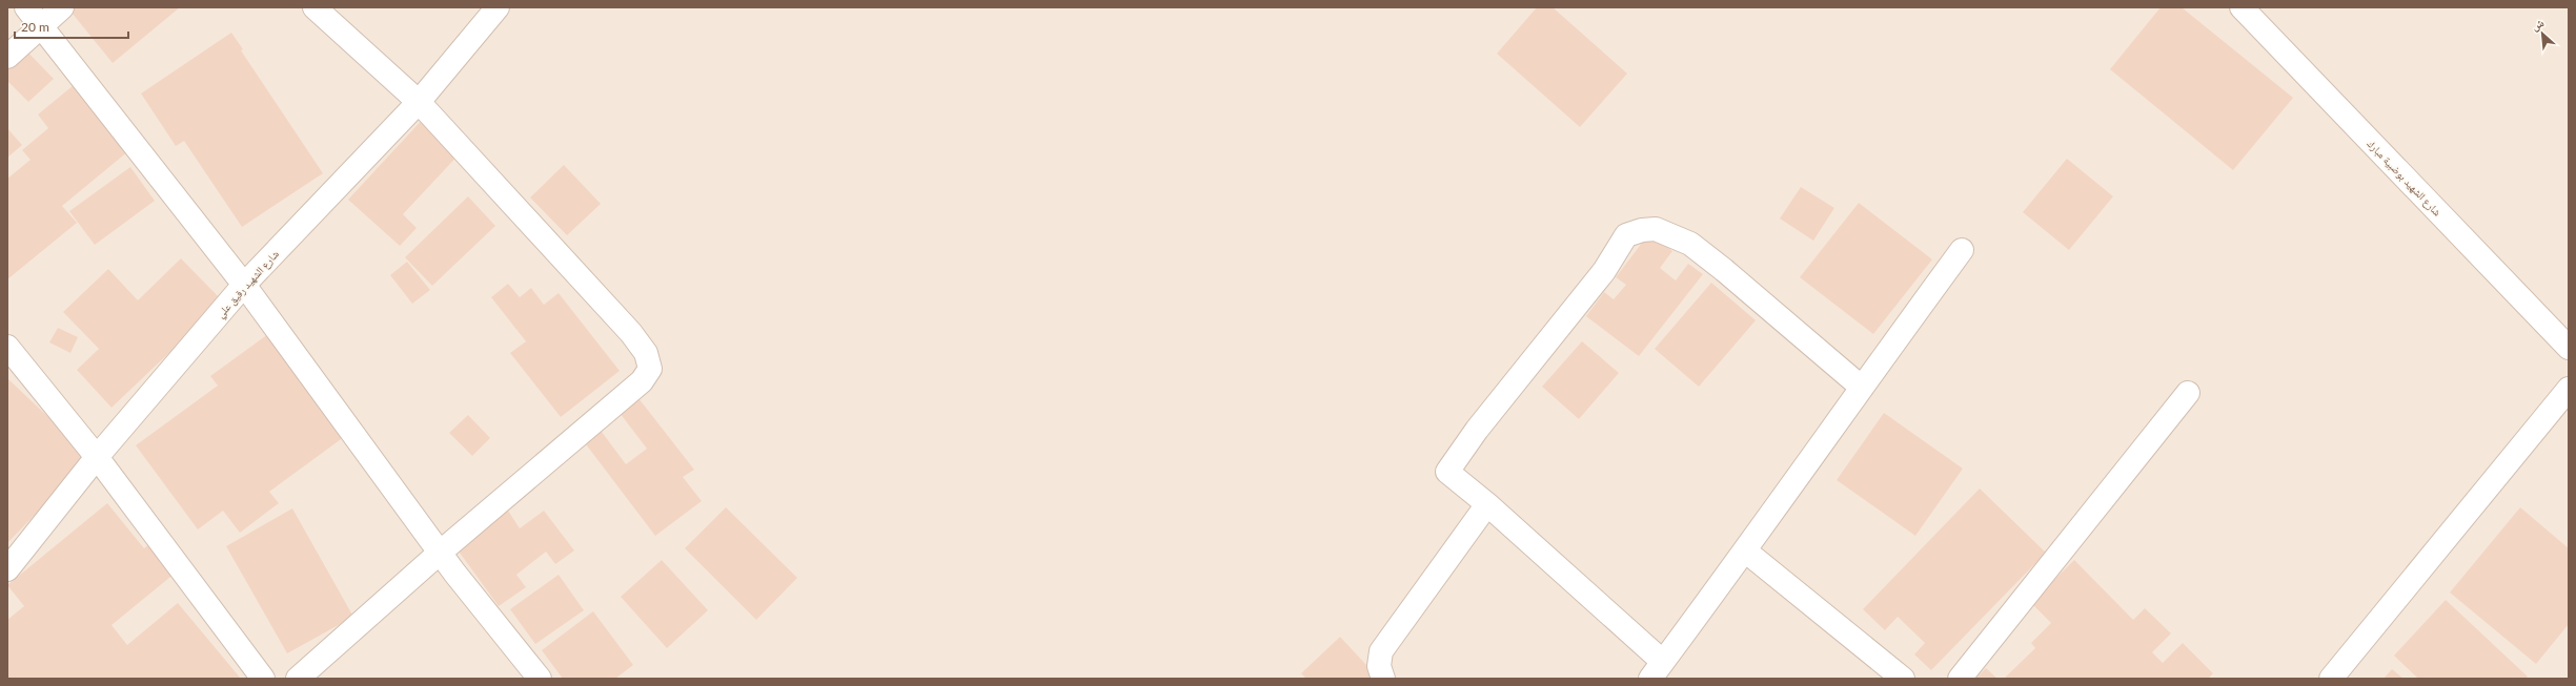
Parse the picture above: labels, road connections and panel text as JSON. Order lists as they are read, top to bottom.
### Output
{
  "streets": {
    "street": ["شارع الشهيد بوضبية مبارك", "شارع الشهيد رقيق علي"]
  },
  "scale_bar": "20 m",
  "north": "top left"
}
